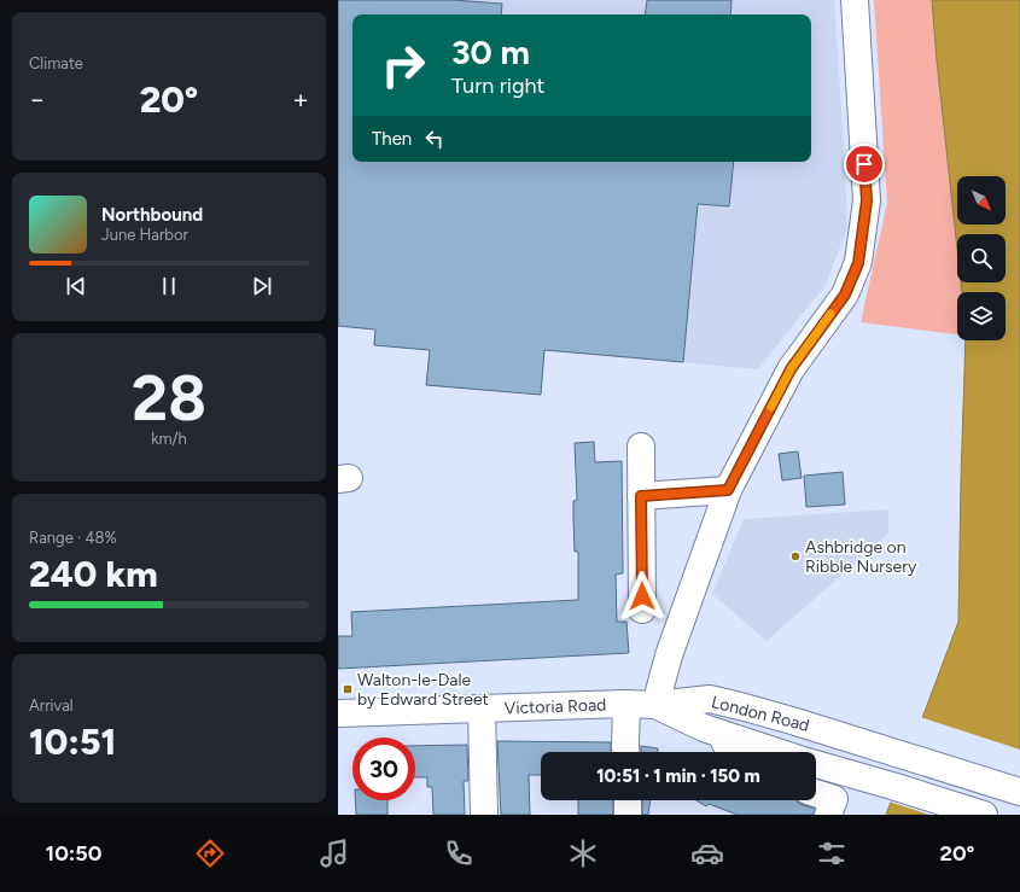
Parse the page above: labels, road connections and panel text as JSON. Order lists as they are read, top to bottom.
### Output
{
  "streets": {
    "main road": ["Victoria Road", "London Road"]
  },
  "crossings": [
    ["Victoria Road", "London Road"]
  ],
  "places": {
    "other": ["Ashbridge on Ribble Nursery"],
    "transit": ["Walton-le-Dale by Edward Street"]
  },
  "north": "bottom right",
  "page": {
    "tile": [
      "Climate",
      ["28", "km/h"],
      ["Range · 48%", "240 km"],
      ["Arrival", "10:51"]
    ],
    "turn": ["30 m", "Turn right"],
    "heat": ["−", "20°", "+"],
    "then": "Then",
    "song": ["Northbound", "June Harbor"],
    "limit": "30",
    "trip": "10:51 · 1 min · 150 m",
    "tabs": ["10:50", "20°"]
  }
}
